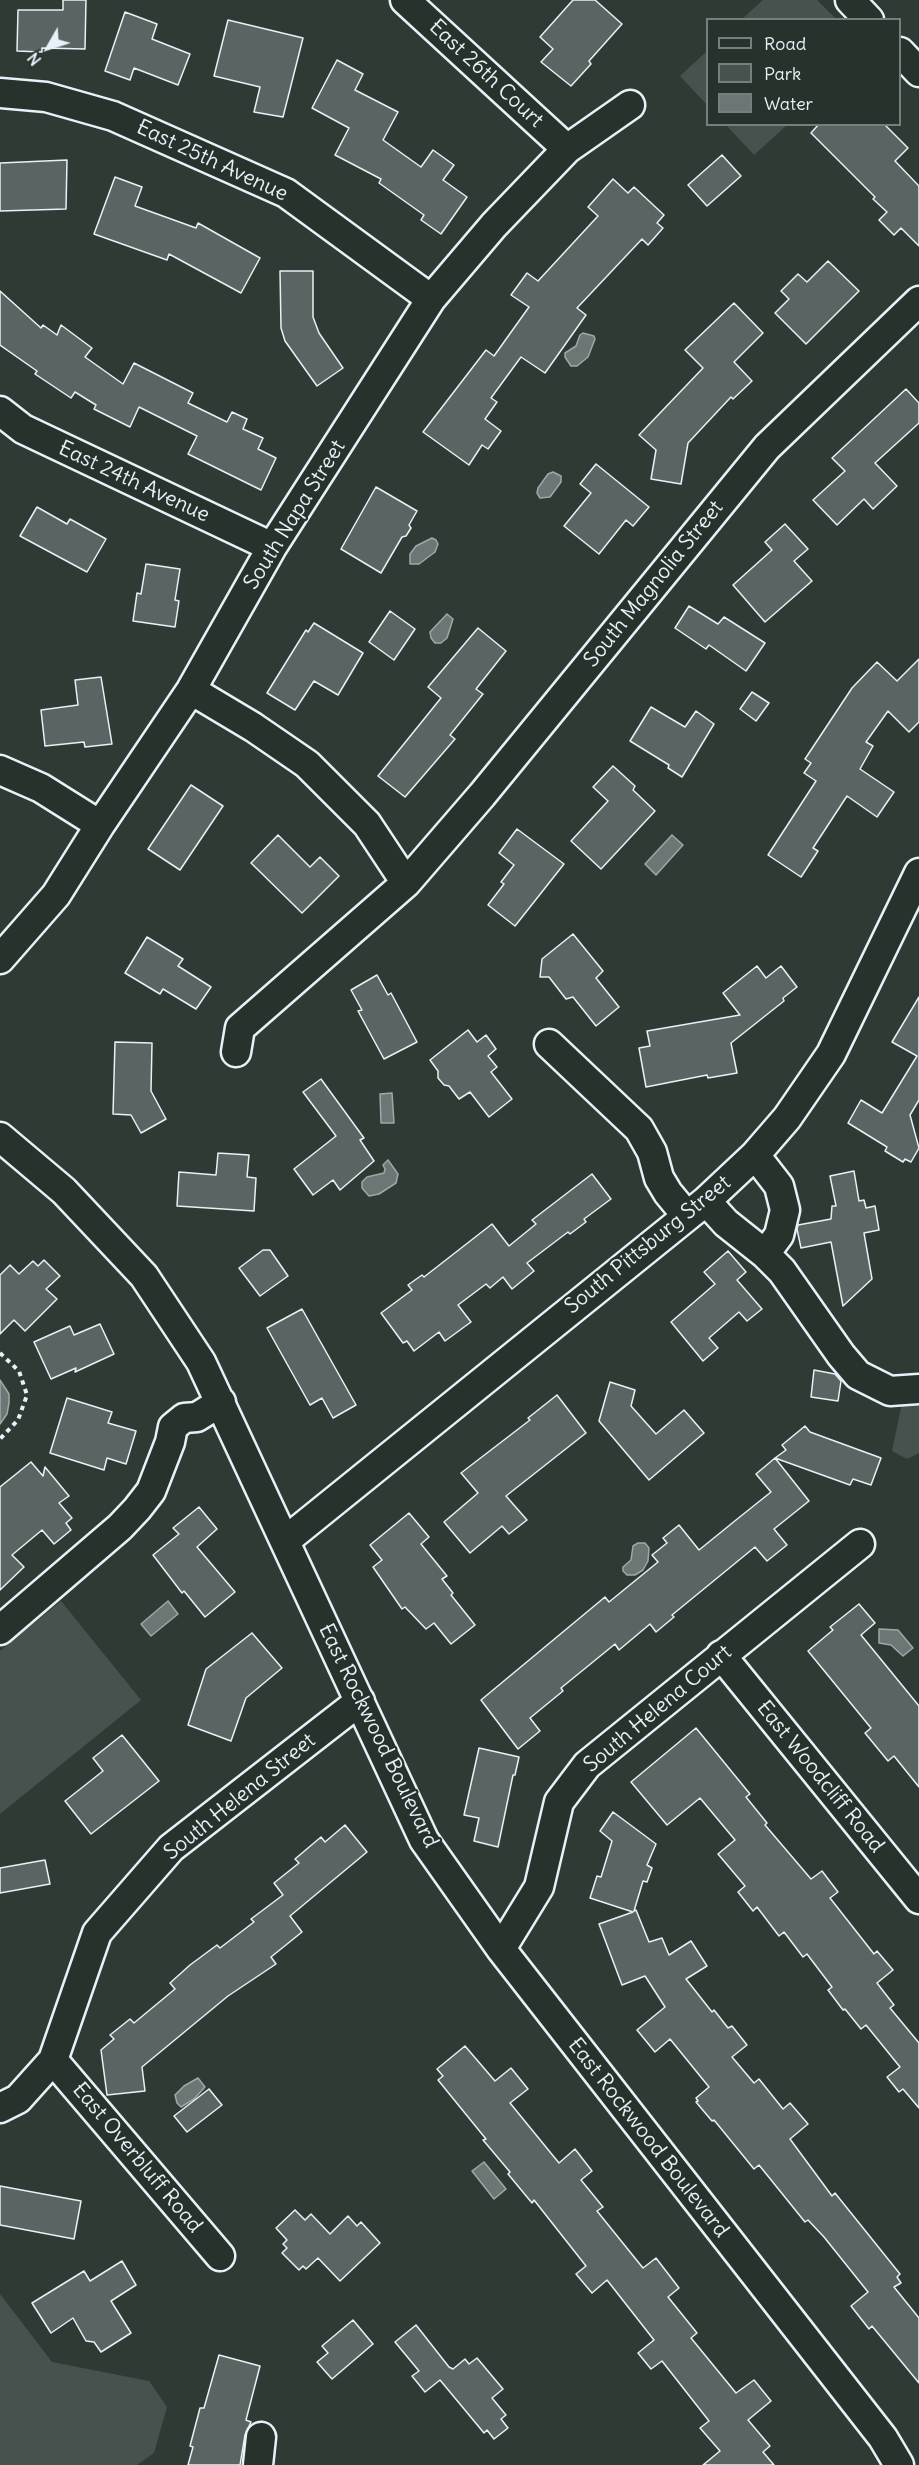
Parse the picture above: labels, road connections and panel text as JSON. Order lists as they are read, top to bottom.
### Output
{
  "streets": {
    "street": [
      "East 26th Court",
      "East 25th Avenue",
      "East 24th Avenue",
      "South Napa Street",
      "South Magnolia Street",
      "South Pittsburg Street",
      "South Helena Court",
      "East Rockwood Boulevard",
      "East Woodcliff Road",
      "South Helena Street",
      "East Overbluff Road"
    ]
  },
  "crossings": [
    ["East 26th Court", "South Napa Street"],
    ["East 25th Avenue", "South Napa Street"],
    ["East 24th Avenue", "South Napa Street"],
    ["South Pittsburg Street", "East Rockwood Boulevard"],
    ["South Helena Court", "East Rockwood Boulevard"],
    ["South Helena Court", "East Woodcliff Road"],
    ["East Rockwood Boulevard", "South Helena Street"],
    ["South Helena Street", "East Overbluff Road"]
  ],
  "legend": ["Road", "Park", "Water"],
  "north": "bottom left"
}
